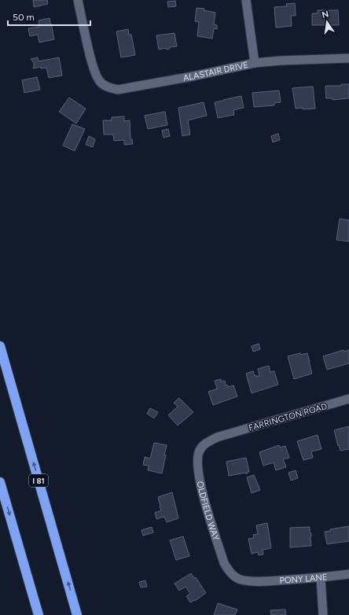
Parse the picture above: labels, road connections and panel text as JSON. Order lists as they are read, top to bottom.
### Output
{
  "streets": {
    "highway": ["I 81"],
    "street": [
      "ALASTAIR DRIVE",
      "FARRINGTON ROAD",
      "OLDFIELD WAY",
      "PONY LANE"
    ]
  },
  "crossings": [
    ["FARRINGTON ROAD", "OLDFIELD WAY"],
    ["OLDFIELD WAY", "PONY LANE"]
  ],
  "scale_bar": "50 m",
  "north": "top"
}
